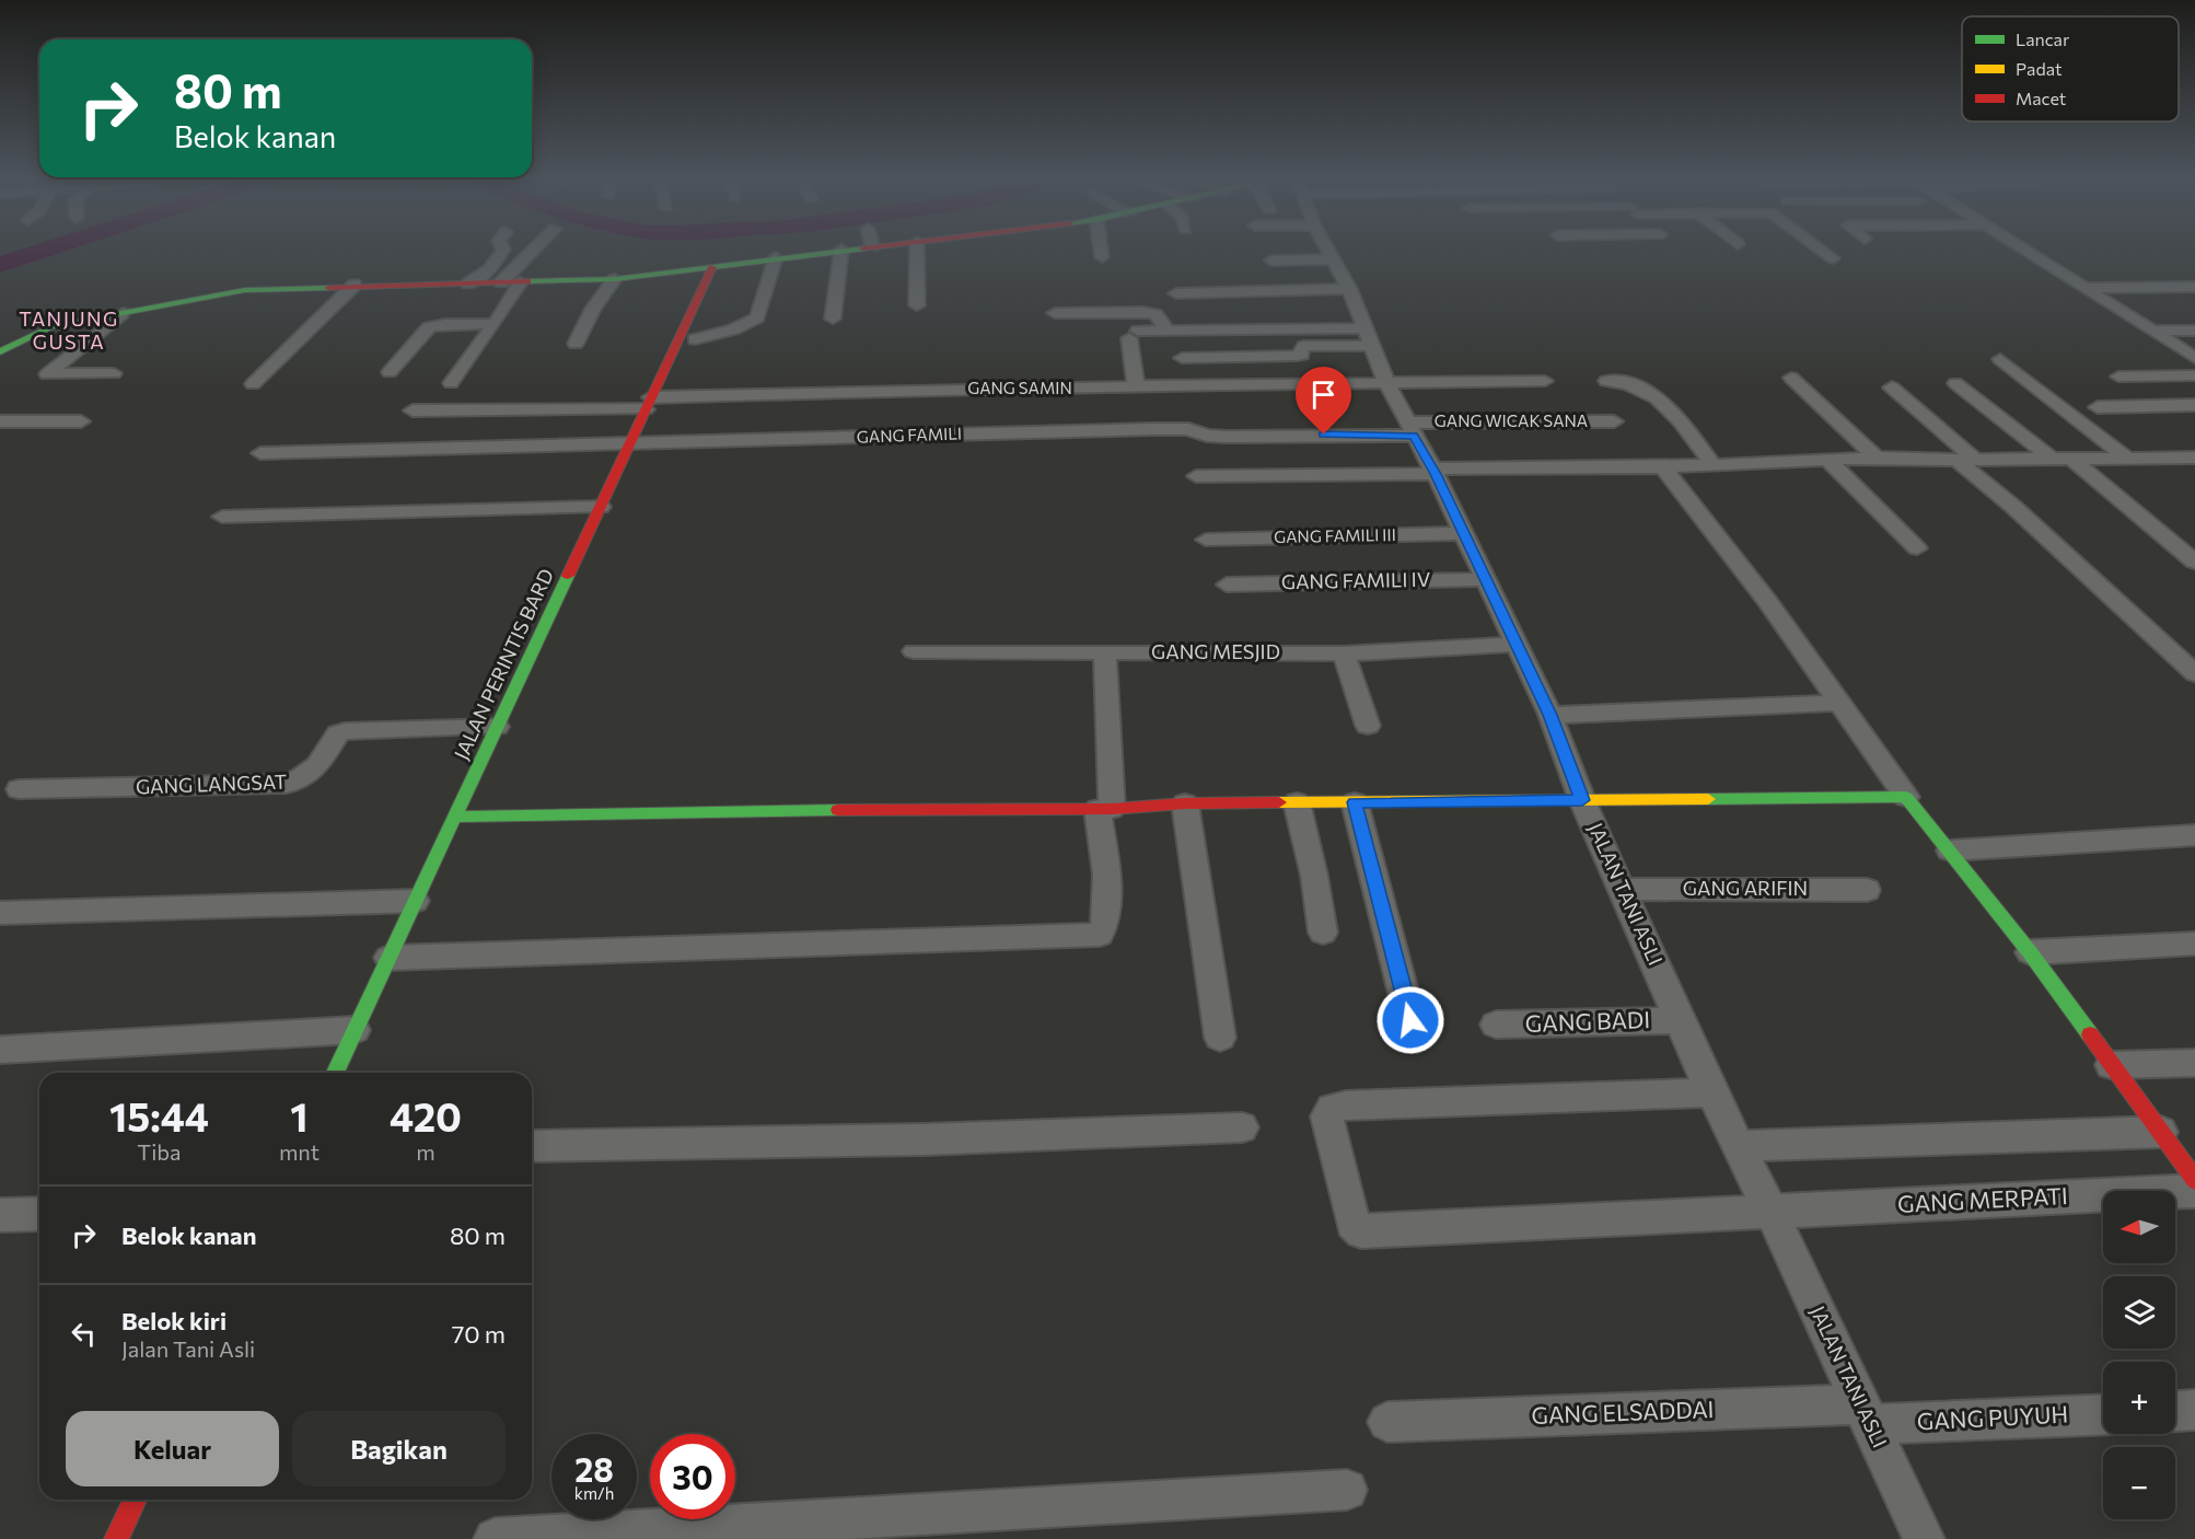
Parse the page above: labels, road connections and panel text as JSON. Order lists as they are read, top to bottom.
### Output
{
  "streets": {
    "street": [
      "GANG SAMIN",
      "GANG WICAK SANA",
      "GANG FAMILI",
      "GANG FAMILI III",
      "GANG FAMILI IV",
      "GANG MESJID",
      "JALAN PERINTIS BARD",
      "GANG LANGSAT",
      "GANG ARIFIN",
      "JALAN TANI ASLI",
      "GANG BADI",
      "GANG MERPATI",
      "GANG ELSADDAI",
      "GANG PUYUH"
    ]
  },
  "crossings": [
    ["GANG SAMIN", "JALAN PERINTIS BARD"],
    ["GANG SAMIN", "JALAN TANI ASLI"],
    ["GANG WICAK SANA", "GANG FAMILI"],
    ["GANG WICAK SANA", "JALAN TANI ASLI"],
    ["GANG FAMILI", "JALAN PERINTIS BARD"],
    ["GANG FAMILI III", "JALAN TANI ASLI"],
    ["GANG FAMILI IV", "JALAN TANI ASLI"],
    ["GANG MESJID", "JALAN TANI ASLI"],
    ["JALAN PERINTIS BARD", "GANG LANGSAT"],
    ["GANG ARIFIN", "JALAN TANI ASLI"],
    ["JALAN TANI ASLI", "GANG BADI"],
    ["JALAN TANI ASLI", "GANG MERPATI"],
    ["JALAN TANI ASLI", "GANG ELSADDAI"],
    ["JALAN TANI ASLI", "GANG PUYUH"],
    ["GANG ELSADDAI", "GANG PUYUH"]
  ],
  "districts": ["TANJUNG GUSTA"],
  "legend": ["Lancar", "Padat", "Macet"],
  "north": "left",
  "page": {
    "turn": ["80 m", "Belok kanan"],
    "eta": [
      "15:44",
      "Tiba",
      "1",
      "mnt",
      "420",
      "m"
    ],
    "list": [
      {
        "name": "Belok kanan",
        "value": "80 m"
      },
      {
        "name": "Belok kiri",
        "note": "Jalan Tani Asli",
        "value": "70 m"
      }
    ],
    "map_buttons": ["+", "−"],
    "buttons": ["Keluar", "Bagikan"],
    "speed": "28 km/h",
    "limit": "30"
  }
}
